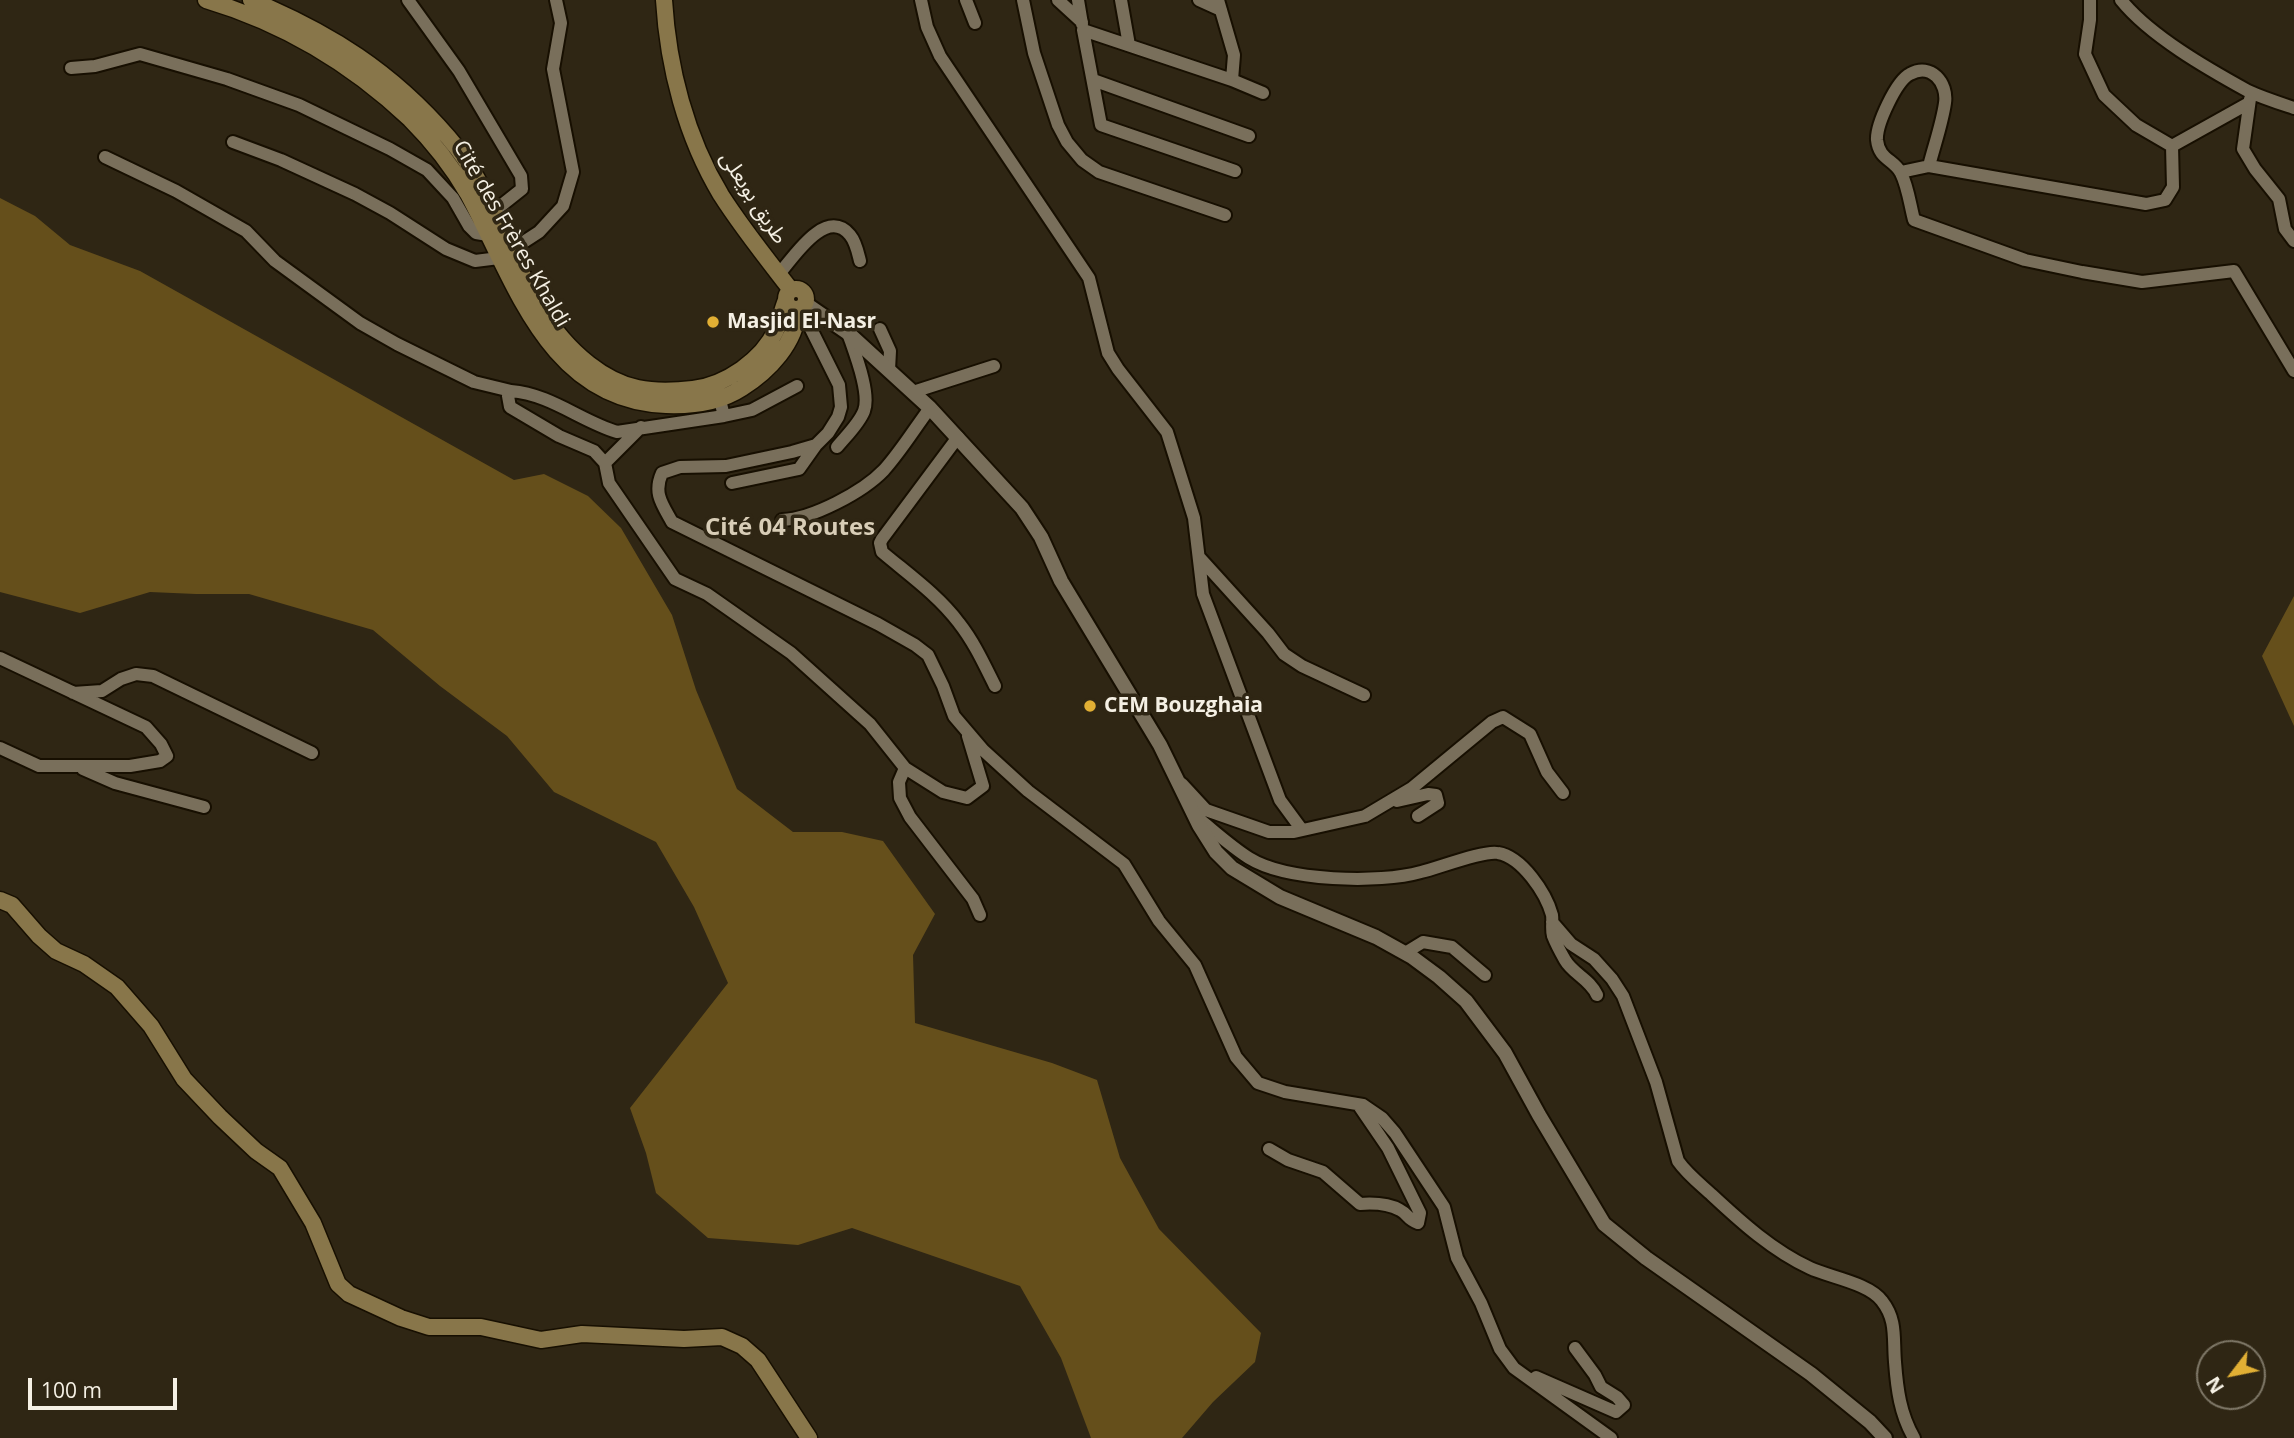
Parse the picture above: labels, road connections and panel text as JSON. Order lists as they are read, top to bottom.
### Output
{
  "streets": {
    "main road": ["طريق بويعلى", "Cité des Frères Khaldi"]
  },
  "crossings": [
    ["طريق بويعلى", "Cité des Frères Khaldi"]
  ],
  "districts": ["Cité 04 Routes"],
  "places": ["Masjid El-Nasr", "CEM Bouzghaia"],
  "scale_bar": "100 m",
  "north": "bottom left"
}
